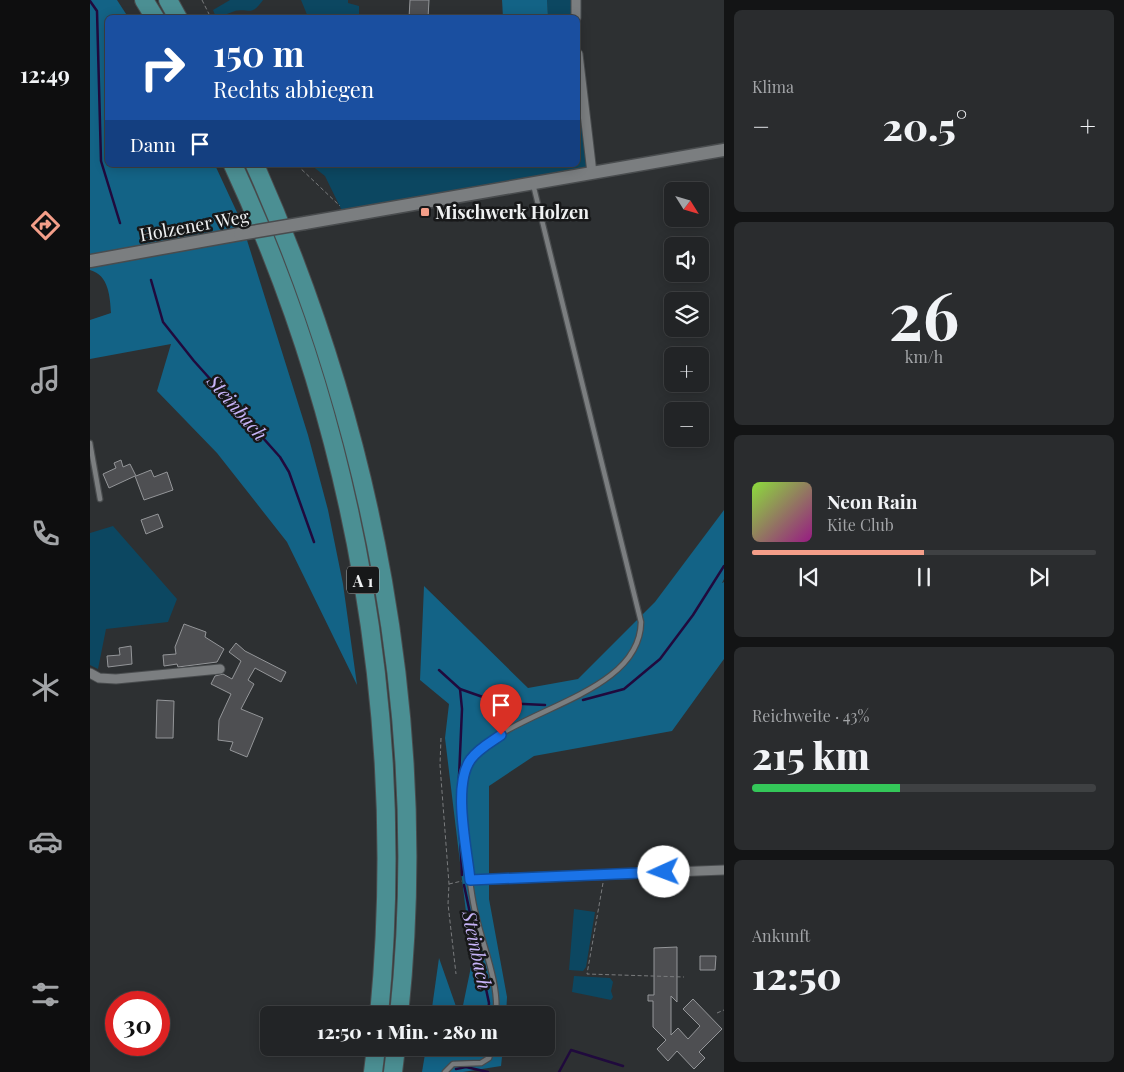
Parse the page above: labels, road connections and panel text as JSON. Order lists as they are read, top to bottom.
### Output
{
  "streets": {
    "highway": ["A 1"],
    "main road": ["Holzener Weg"]
  },
  "water": ["Steinbach"],
  "places": {
    "transit": ["Mischwerk Holzen"]
  },
  "north": "bottom right",
  "page": {
    "tabs": "12:49",
    "tile": [
      "Klima",
      ["26", "km/h"],
      ["Reichweite · 43%", "215 km"],
      ["Ankunft", "12:50"]
    ],
    "turn": ["150 m", "Rechts abbiegen"],
    "heat": ["−", "20.5°", "+"],
    "then": "Dann",
    "map_buttons": ["+", "−"],
    "song": ["Neon Rain", "Kite Club"],
    "limit": "30",
    "trip": "12:50 · 1 Min. · 280 m"
  }
}
